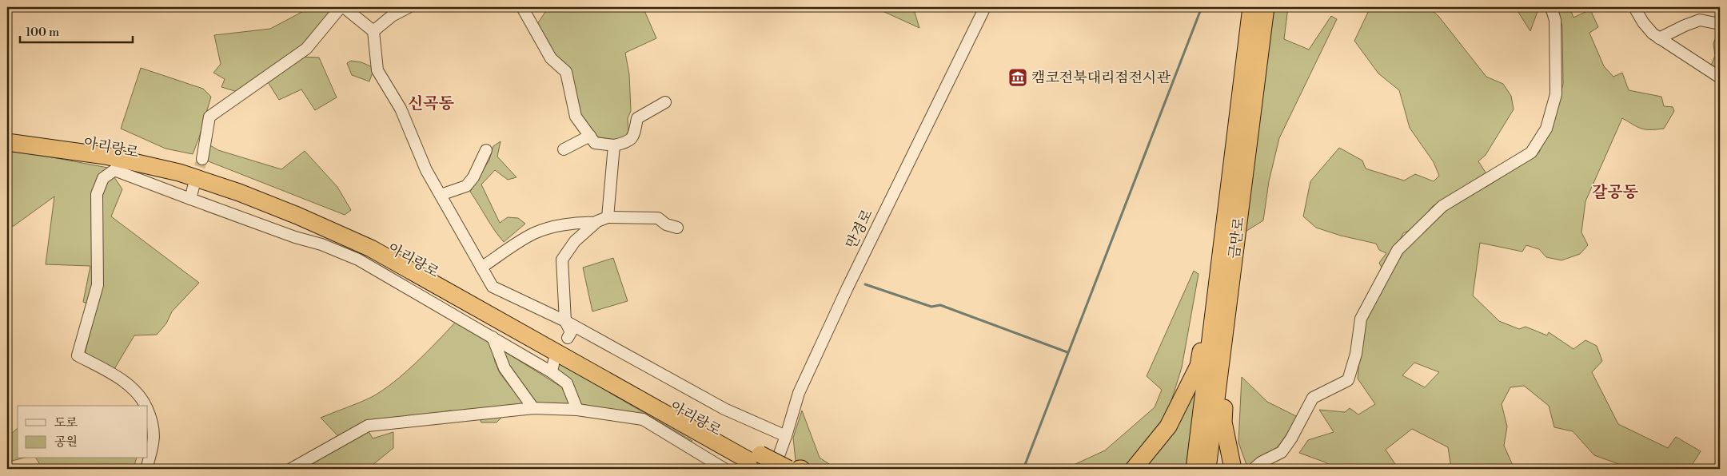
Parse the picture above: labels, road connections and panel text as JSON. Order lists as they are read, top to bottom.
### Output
{
  "streets": {
    "highway": ["아리랑로", "금만로"],
    "street": ["만경로"]
  },
  "districts": ["신곡동", "갈공동"],
  "places": {
    "museum": ["캠코전북대리점전시관"]
  },
  "legend": ["도로", "공원"],
  "scale_bar": "100 m"
}
